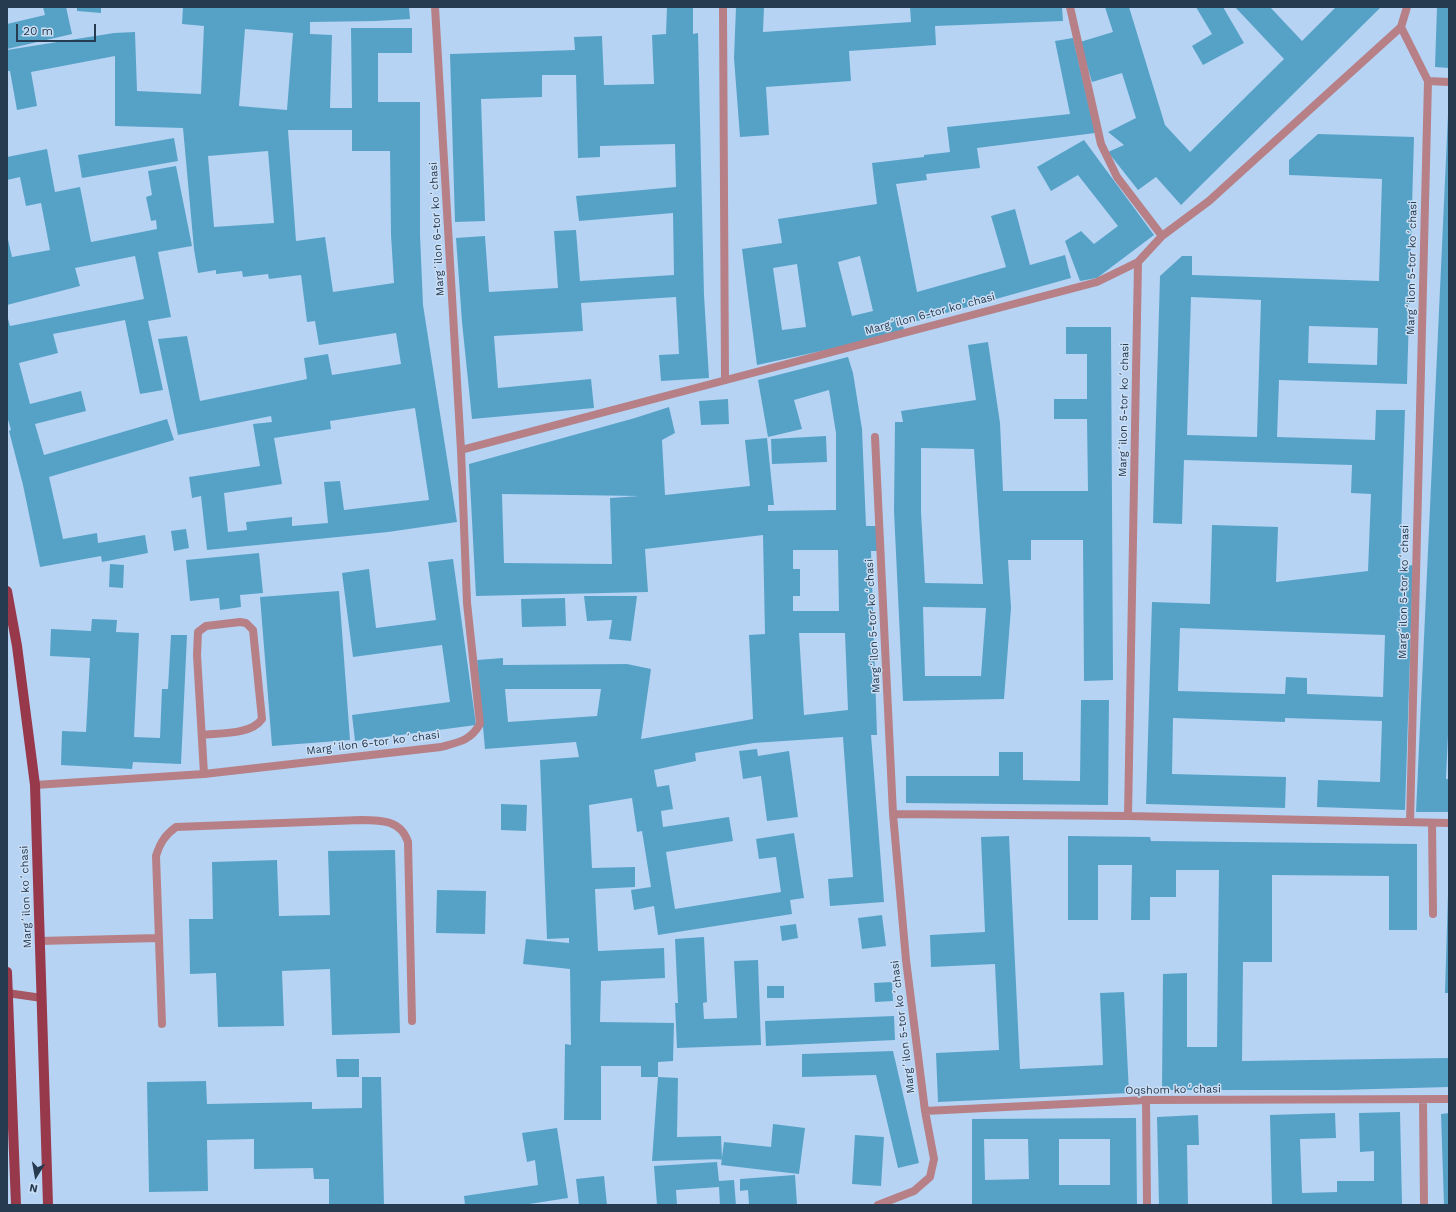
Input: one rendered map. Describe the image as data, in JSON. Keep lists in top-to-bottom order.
{
  "streets": {
    "main road": ["Margʻilon koʻchasi"],
    "street": ["Margʻilon 6-tor koʻchasi", "Margʻilon 5-tor koʻchasi", "Oqshom koʻchasi"]
  },
  "crossings": [
    ["Margʻilon 6-tor koʻchasi", "Margʻilon 5-tor koʻchasi"],
    ["Margʻilon 6-tor koʻchasi", "Margʻilon koʻchasi"],
    ["Margʻilon 5-tor koʻchasi", "Oqshom koʻchasi"]
  ],
  "scale_bar": "20 m",
  "north": "bottom"
}
